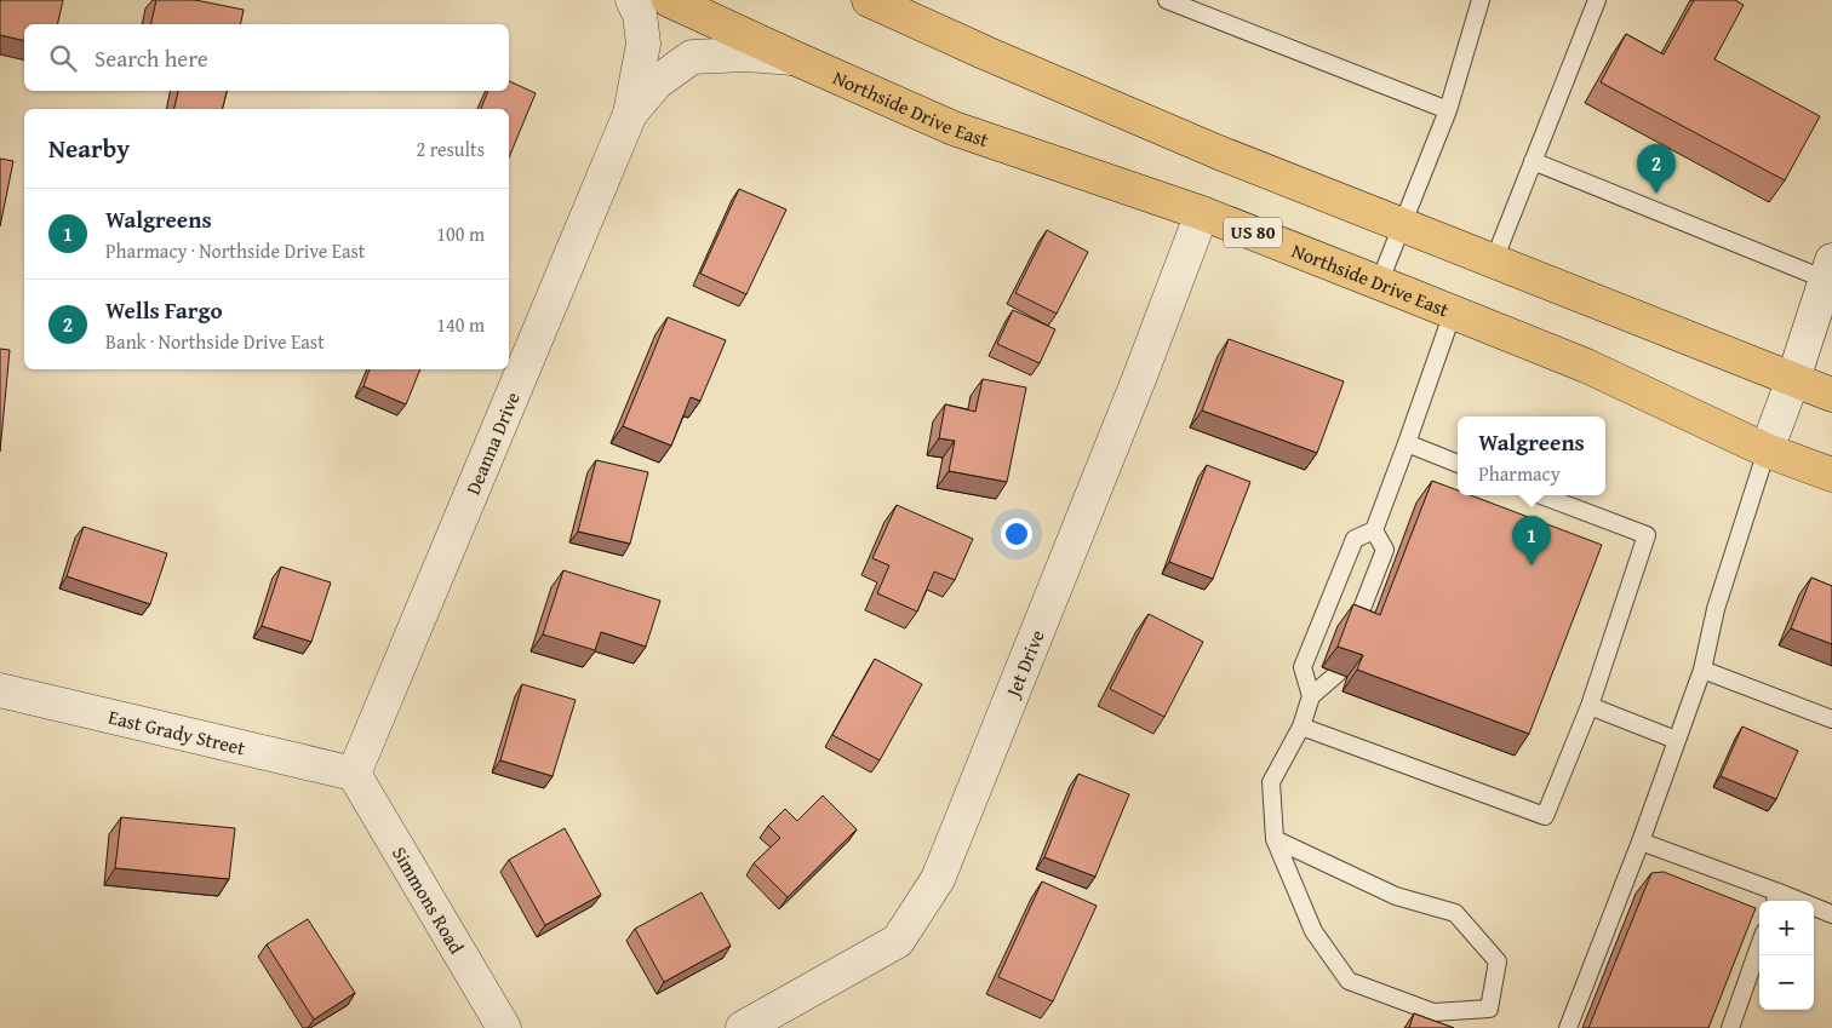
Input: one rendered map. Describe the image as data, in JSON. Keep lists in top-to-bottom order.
{
  "streets": {
    "main road": ["Northside Drive East", "US 80"],
    "street": [
      "Deanna Drive",
      "Jet Drive",
      "East Grady Street",
      "Simmons Road"
    ]
  },
  "crossings": [
    ["Northside Drive East", "Deanna Drive"],
    ["Northside Drive East", "Jet Drive"],
    ["Deanna Drive", "East Grady Street"],
    ["Deanna Drive", "Simmons Road"],
    ["East Grady Street", "Simmons Road"]
  ],
  "page": {
    "search": "Search here",
    "heading": ["Nearby", "2 results"],
    "pins": ["2", "1"],
    "list": [
      {
        "mark": "1",
        "name": "Walgreens",
        "note": "Pharmacy · Northside Drive East",
        "value": "100 m"
      },
      {
        "mark": "2",
        "name": "Wells Fargo",
        "note": "Bank · Northside Drive East",
        "value": "140 m"
      }
    ],
    "popup": ["Walgreens", "Pharmacy"],
    "map_buttons": ["+", "−"]
  }
}
